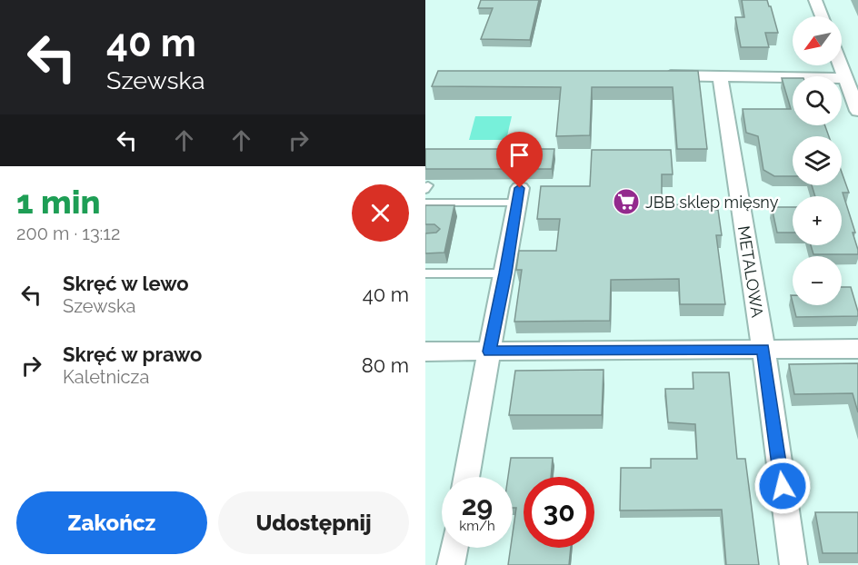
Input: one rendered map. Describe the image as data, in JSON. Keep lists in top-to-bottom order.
{
  "streets": {
    "street": ["METALOWA"]
  },
  "places": {
    "supermarket": ["JBB sklep mięsny"]
  },
  "north": "bottom left",
  "page": {
    "turn": ["40 m", "Szewska"],
    "map_buttons": ["+", "−"],
    "heading": ["1 min", "200 m · 13:12"],
    "list": [
      {
        "name": "Skręć w lewo",
        "note": "Szewska",
        "value": "40 m"
      },
      {
        "name": "Skręć w prawo",
        "note": "Kaletnicza",
        "value": "80 m"
      }
    ],
    "speed": "29 km/h",
    "limit": "30",
    "buttons": ["Zakończ", "Udostępnij"]
  }
}
